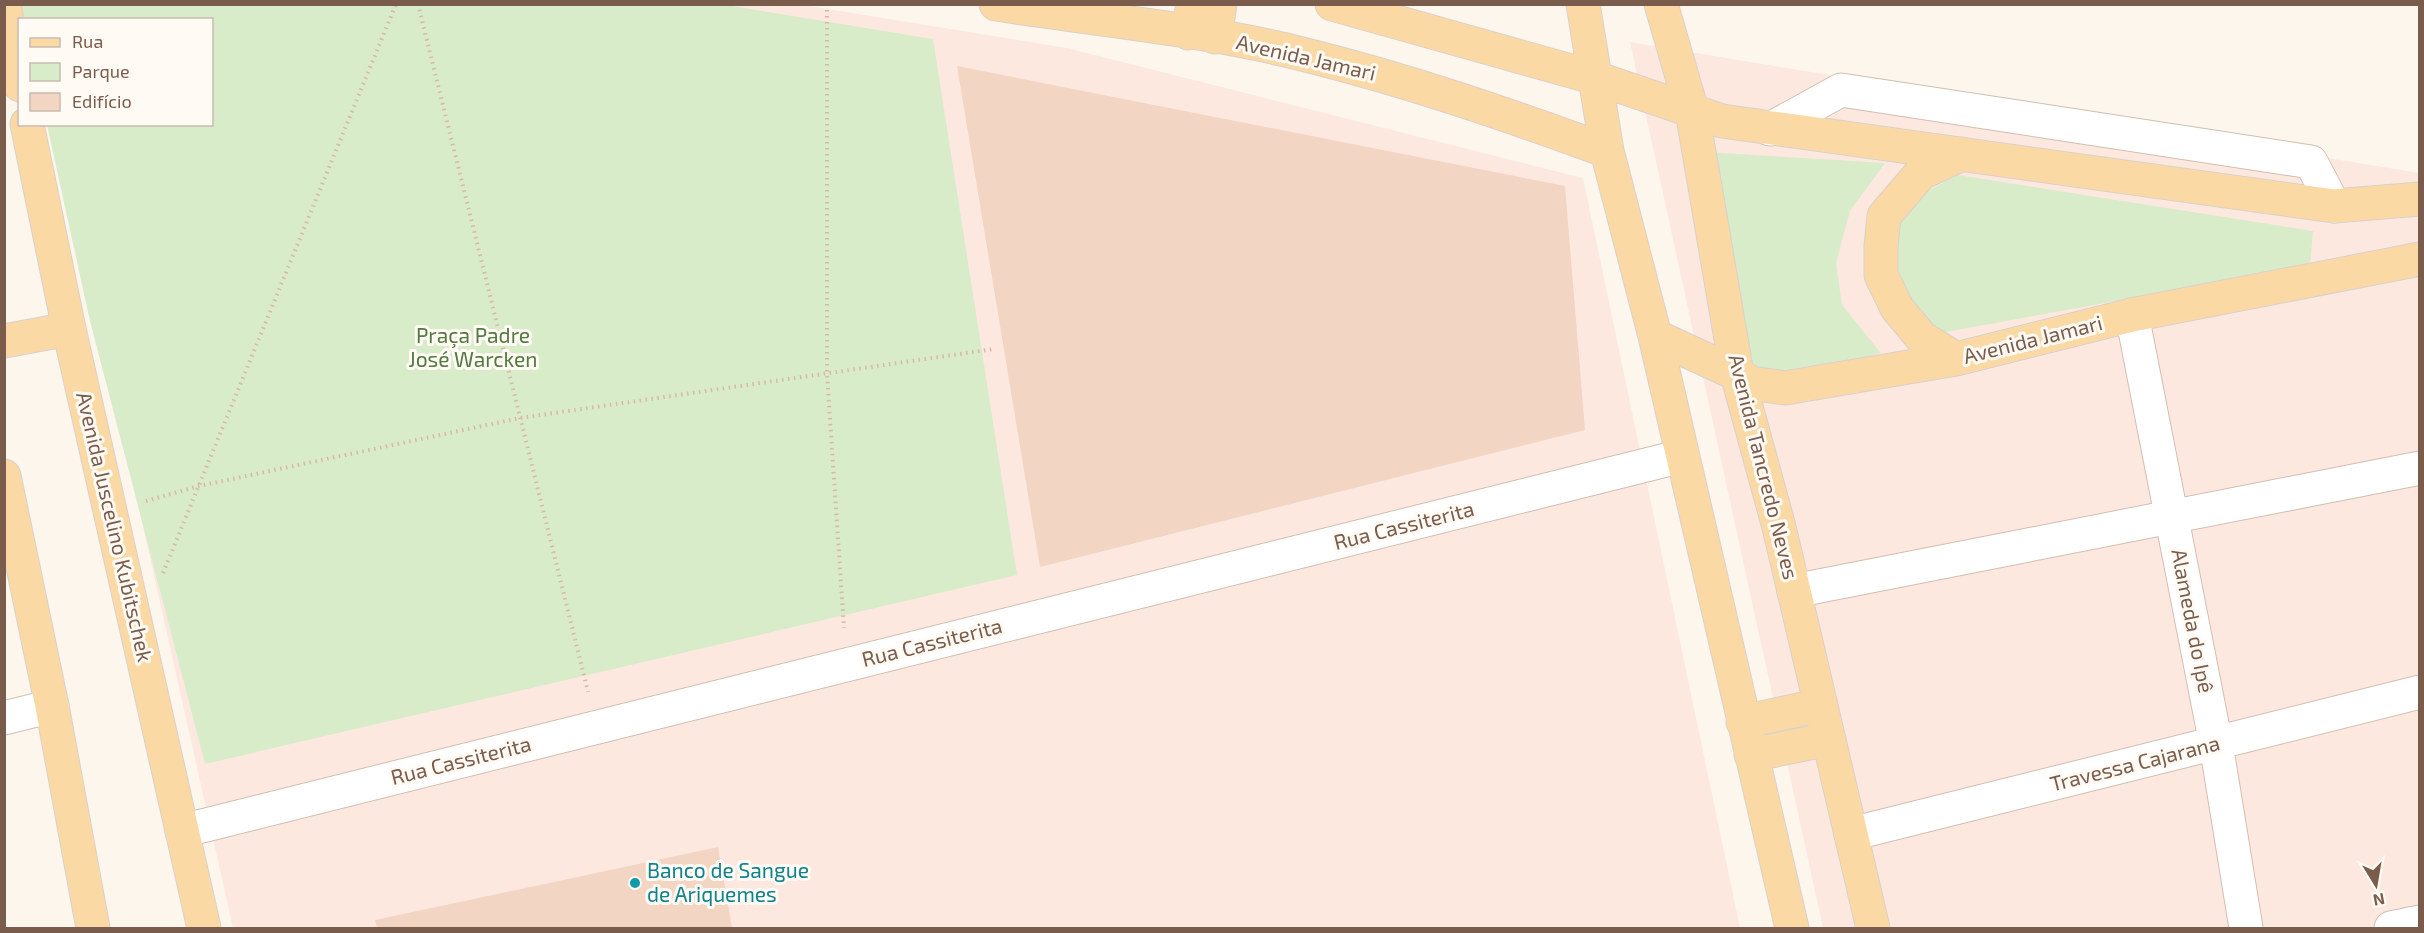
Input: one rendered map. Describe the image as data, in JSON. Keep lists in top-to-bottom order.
{
  "streets": {
    "main road": ["Avenida Jamari", "Avenida Tancredo Neves", "Avenida Juscelino Kubitschek"],
    "street": ["Rua Cassiterita", "Alameda do Ipê", "Travessa Cajarana"]
  },
  "crossings": [
    ["Avenida Jamari", "Avenida Tancredo Neves"],
    ["Avenida Jamari", "Alameda do Ipê"],
    ["Avenida Tancredo Neves", "Travessa Cajarana"],
    ["Rua Cassiterita", "Avenida Juscelino Kubitschek"],
    ["Alameda do Ipê", "Travessa Cajarana"]
  ],
  "parks": ["Praça Padre José Warcken"],
  "places": ["Banco de Sangue de Ariquemes"],
  "legend": ["Rua", "Parque", "Edifício"],
  "north": "bottom"
}
